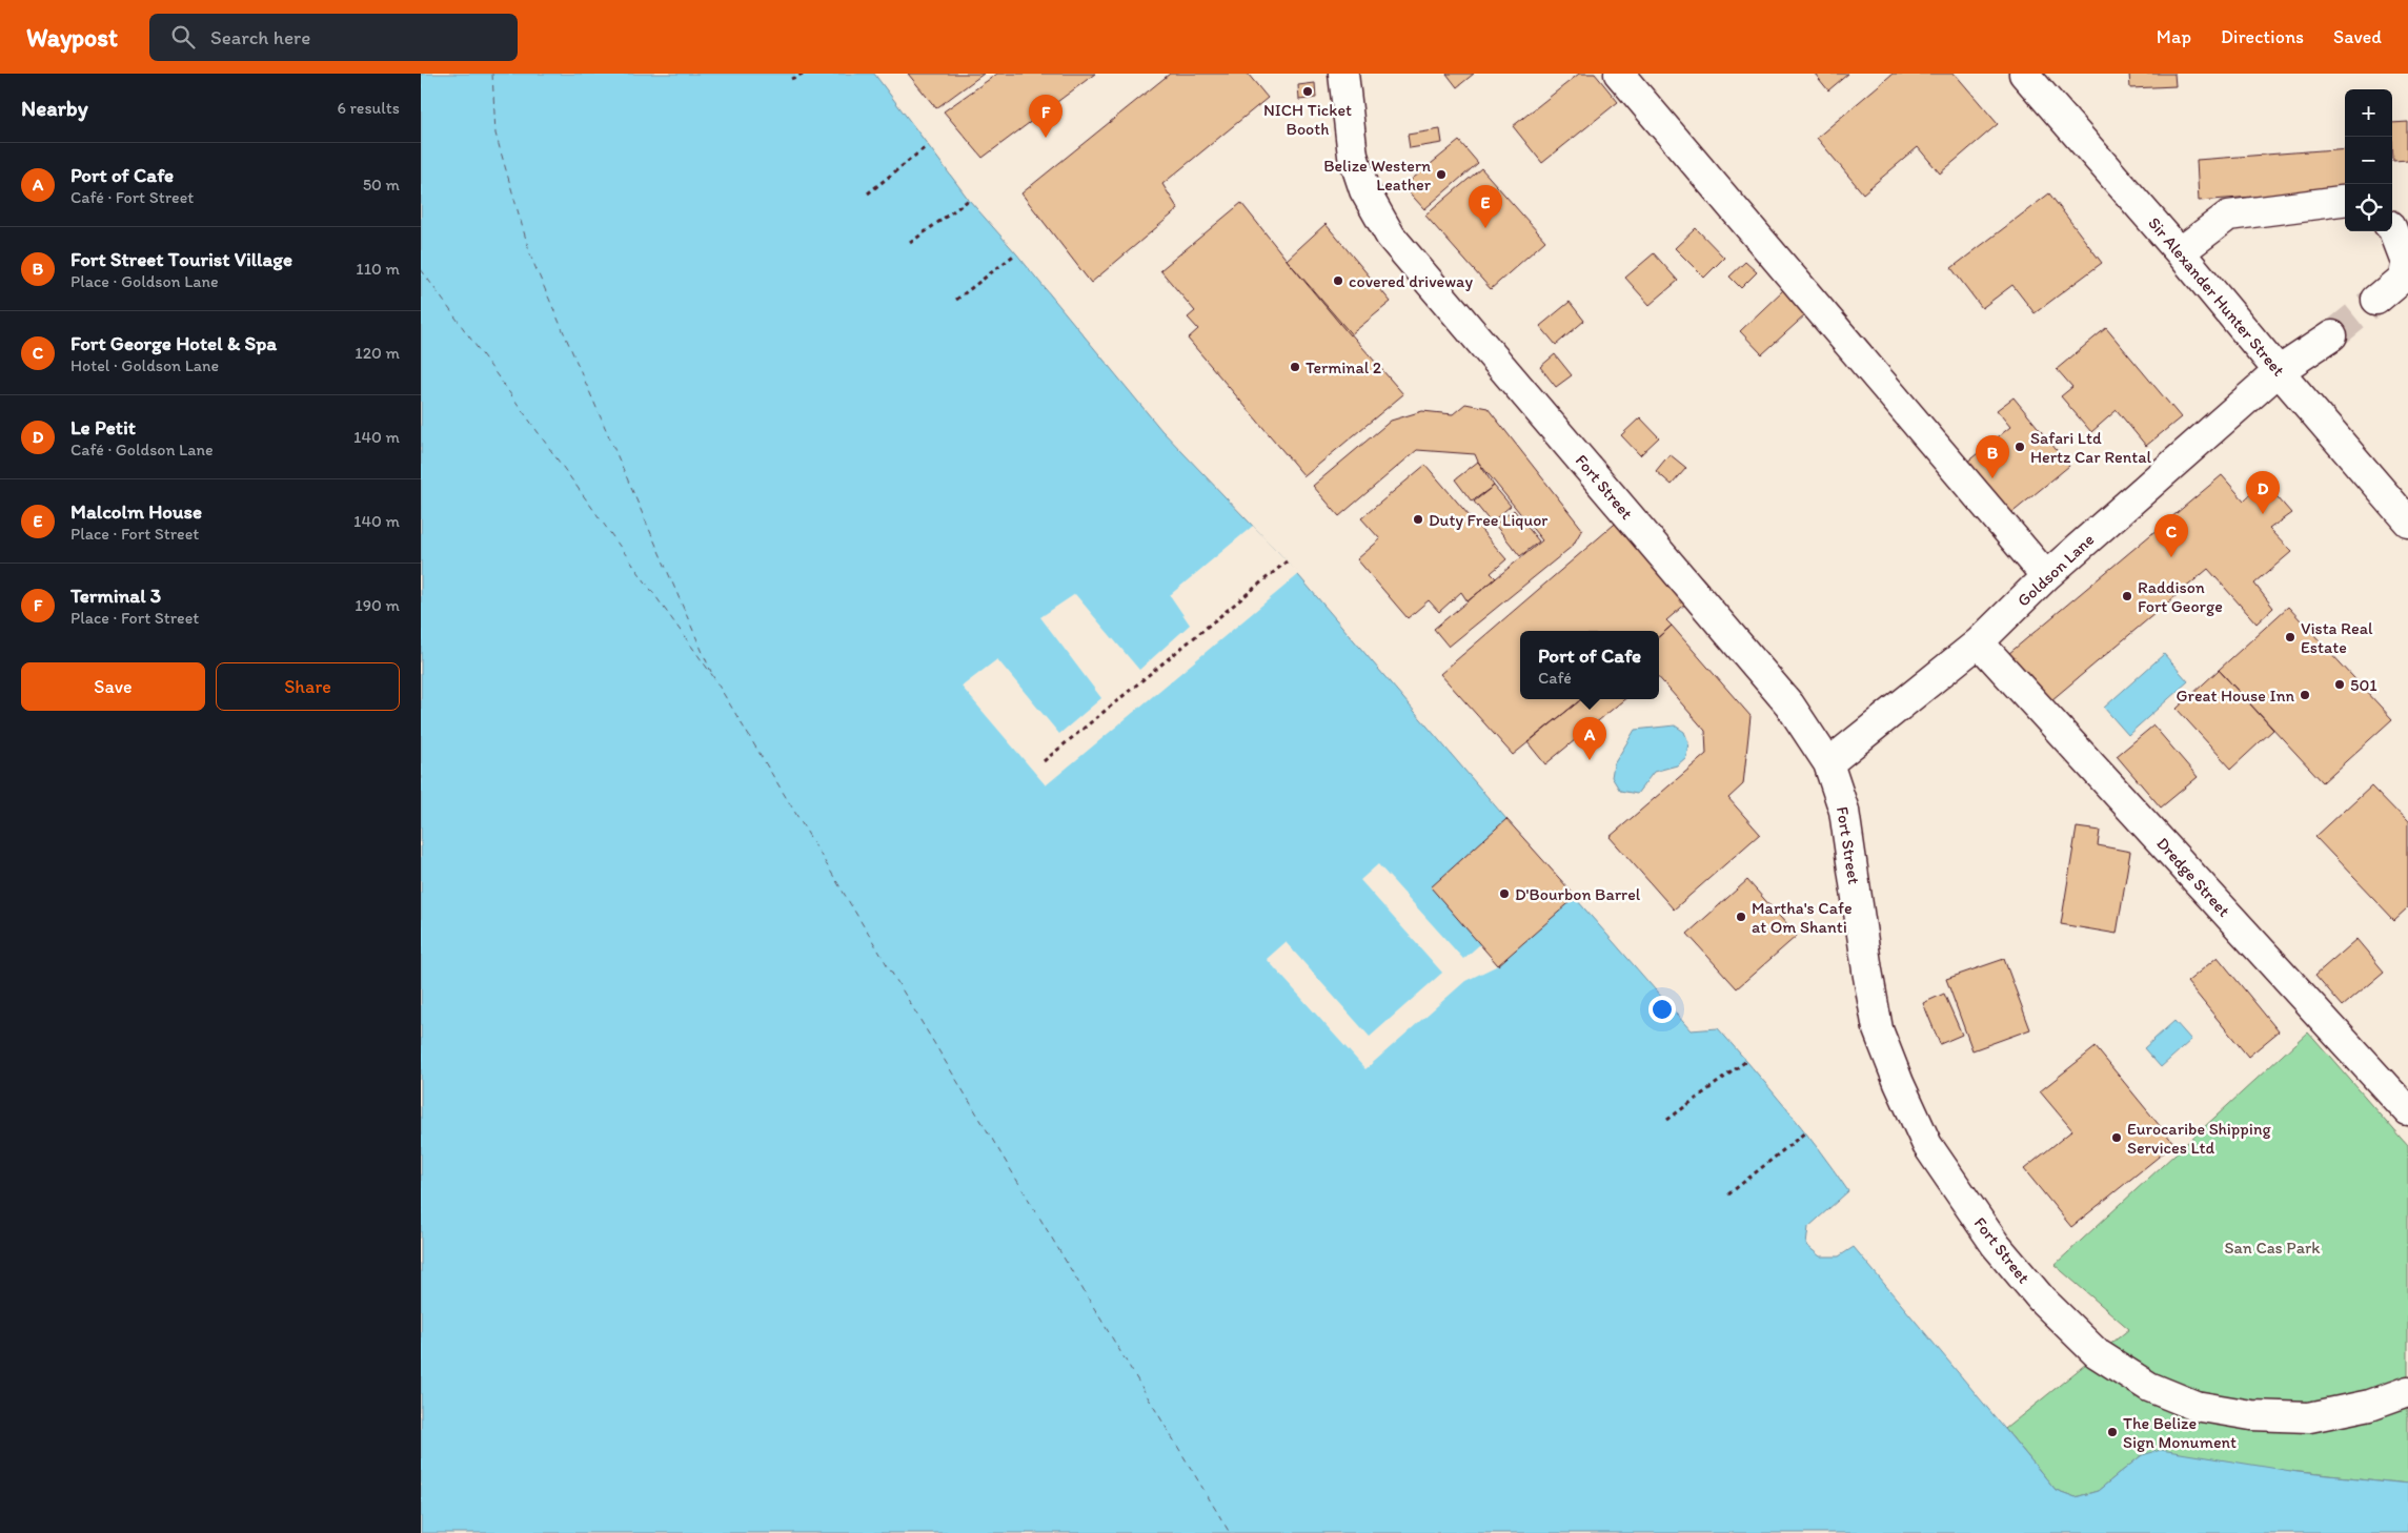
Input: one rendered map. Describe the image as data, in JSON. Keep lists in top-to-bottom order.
{
  "streets": {
    "street": [
      "Sir Alexander Hunter Street",
      "Fort Street",
      "Goldson Lane",
      "Dredge Street"
    ]
  },
  "crossings": [
    ["Sir Alexander Hunter Street", "Goldson Lane"],
    ["Fort Street", "Goldson Lane"],
    ["Goldson Lane", "Dredge Street"]
  ],
  "parks": ["San Cas Park"],
  "places": [
    "NICH Ticket Booth",
    "Belize Western Leather",
    "covered driveway",
    "Terminal 2",
    "Safari Ltd Hertz Car Rental",
    "Duty Free Liquor",
    "Raddison Fort George",
    "Vista Real Estate",
    "501",
    "Great House Inn",
    "D'Bourbon Barrel",
    "Martha's Cafe at Om Shanti",
    "Eurocaribe Shipping Services Ltd",
    "The Belize Sign Monument"
  ],
  "page": {
    "header": "Waypost",
    "search": "Search here",
    "nav": ["Map", "Directions", "Saved"],
    "heading": ["Nearby", "6 results"],
    "map_buttons": ["+", "−"],
    "pins": [
      "F",
      "E",
      "B",
      "D",
      "C",
      "A"
    ],
    "list": [
      {
        "mark": "A",
        "name": "Port of Cafe",
        "note": "Café · Fort Street",
        "value": "50 m"
      },
      {
        "mark": "B",
        "name": "Fort Street Tourist Village",
        "note": "Place · Goldson Lane",
        "value": "110 m"
      },
      {
        "mark": "C",
        "name": "Fort George Hotel & Spa",
        "note": "Hotel · Goldson Lane",
        "value": "120 m"
      },
      {
        "mark": "D",
        "name": "Le Petit",
        "note": "Café · Goldson Lane",
        "value": "140 m"
      },
      {
        "mark": "E",
        "name": "Malcolm House",
        "note": "Place · Fort Street",
        "value": "140 m"
      },
      {
        "mark": "F",
        "name": "Terminal 3",
        "note": "Place · Fort Street",
        "value": "190 m"
      }
    ],
    "popup": ["Port of Cafe", "Café"],
    "buttons": ["Save", "Share"]
  }
}
